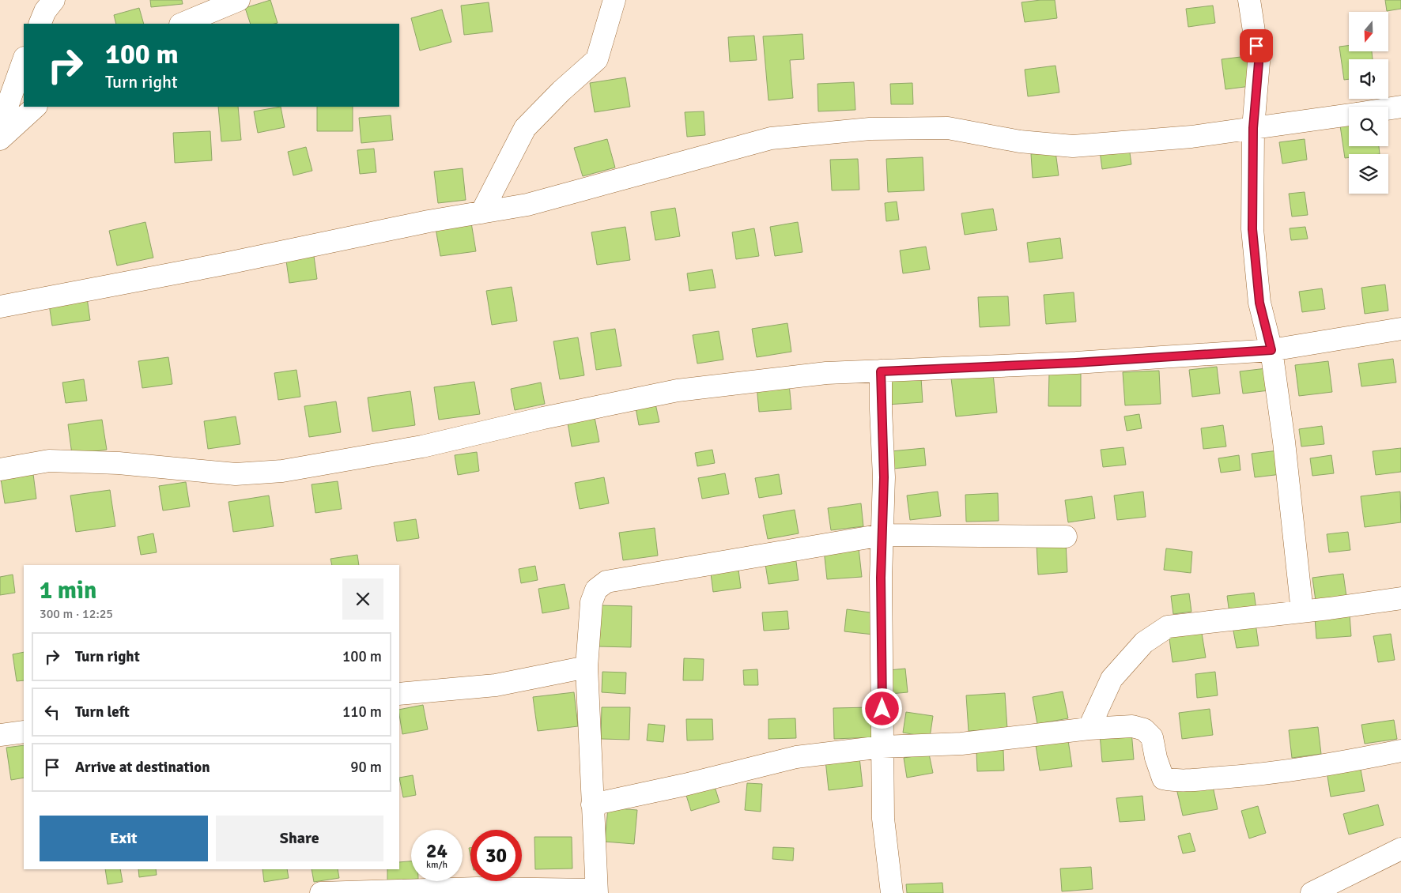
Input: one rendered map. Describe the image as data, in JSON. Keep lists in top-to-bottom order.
{
  "north": "bottom",
  "page": {
    "turn": ["100 m", "Turn right"],
    "heading": ["1 min", "300 m · 12:25"],
    "list": [
      {
        "name": "Turn right",
        "value": "100 m"
      },
      {
        "name": "Turn left",
        "value": "110 m"
      },
      {
        "name": "Arrive at destination",
        "value": "90 m"
      }
    ],
    "buttons": ["Exit", "Share"],
    "speed": "24 km/h",
    "limit": "30"
  }
}
